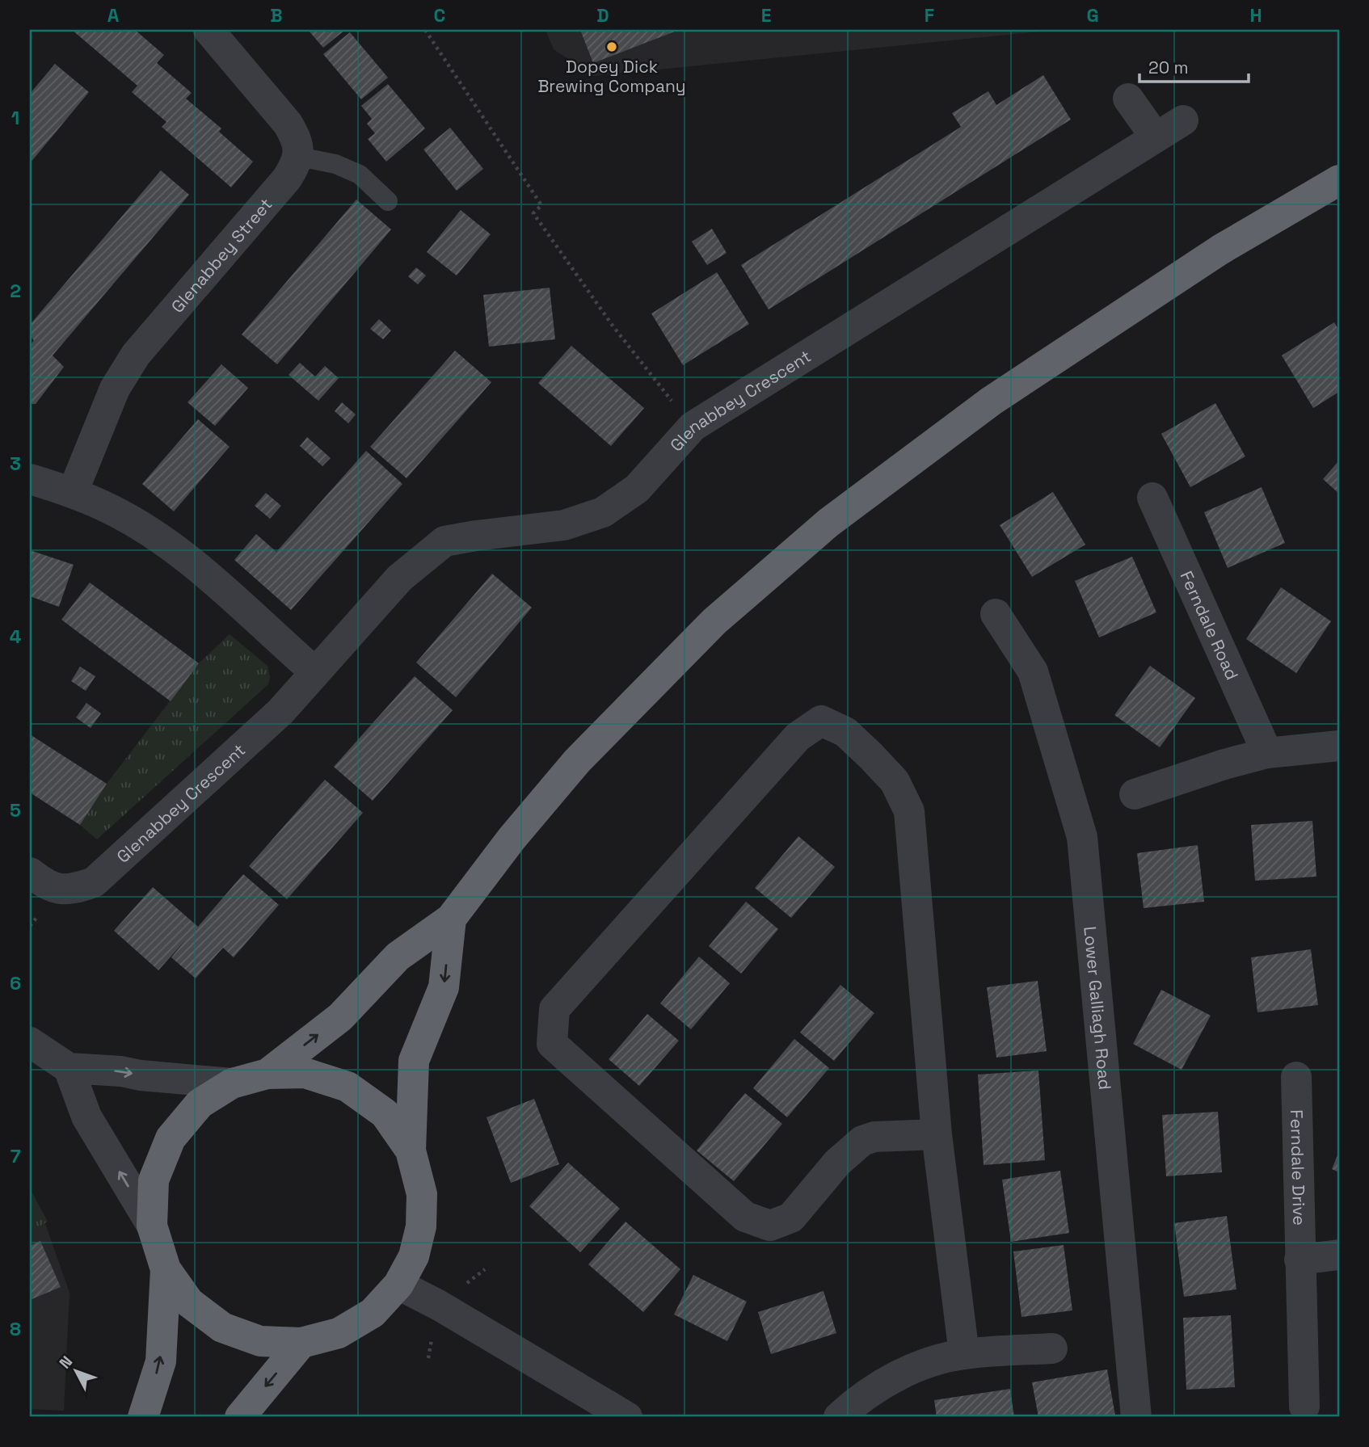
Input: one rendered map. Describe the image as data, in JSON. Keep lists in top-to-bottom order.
{
  "streets": {
    "street": [
      "Glenabbey Street",
      "Glenabbey Crescent",
      "Ferndale Road",
      "Lower Galliagh Road",
      "Ferndale Drive"
    ]
  },
  "places": ["Dopey Dick Brewing Company"],
  "scale_bar": "20 m",
  "north": "top left",
  "grid": {
    "columns": [
      "A",
      "B",
      "C",
      "D",
      "E",
      "F",
      "G",
      "H"
    ],
    "rows": [
      "1",
      "2",
      "3",
      "4",
      "5",
      "6",
      "7",
      "8"
    ]
  }
}
